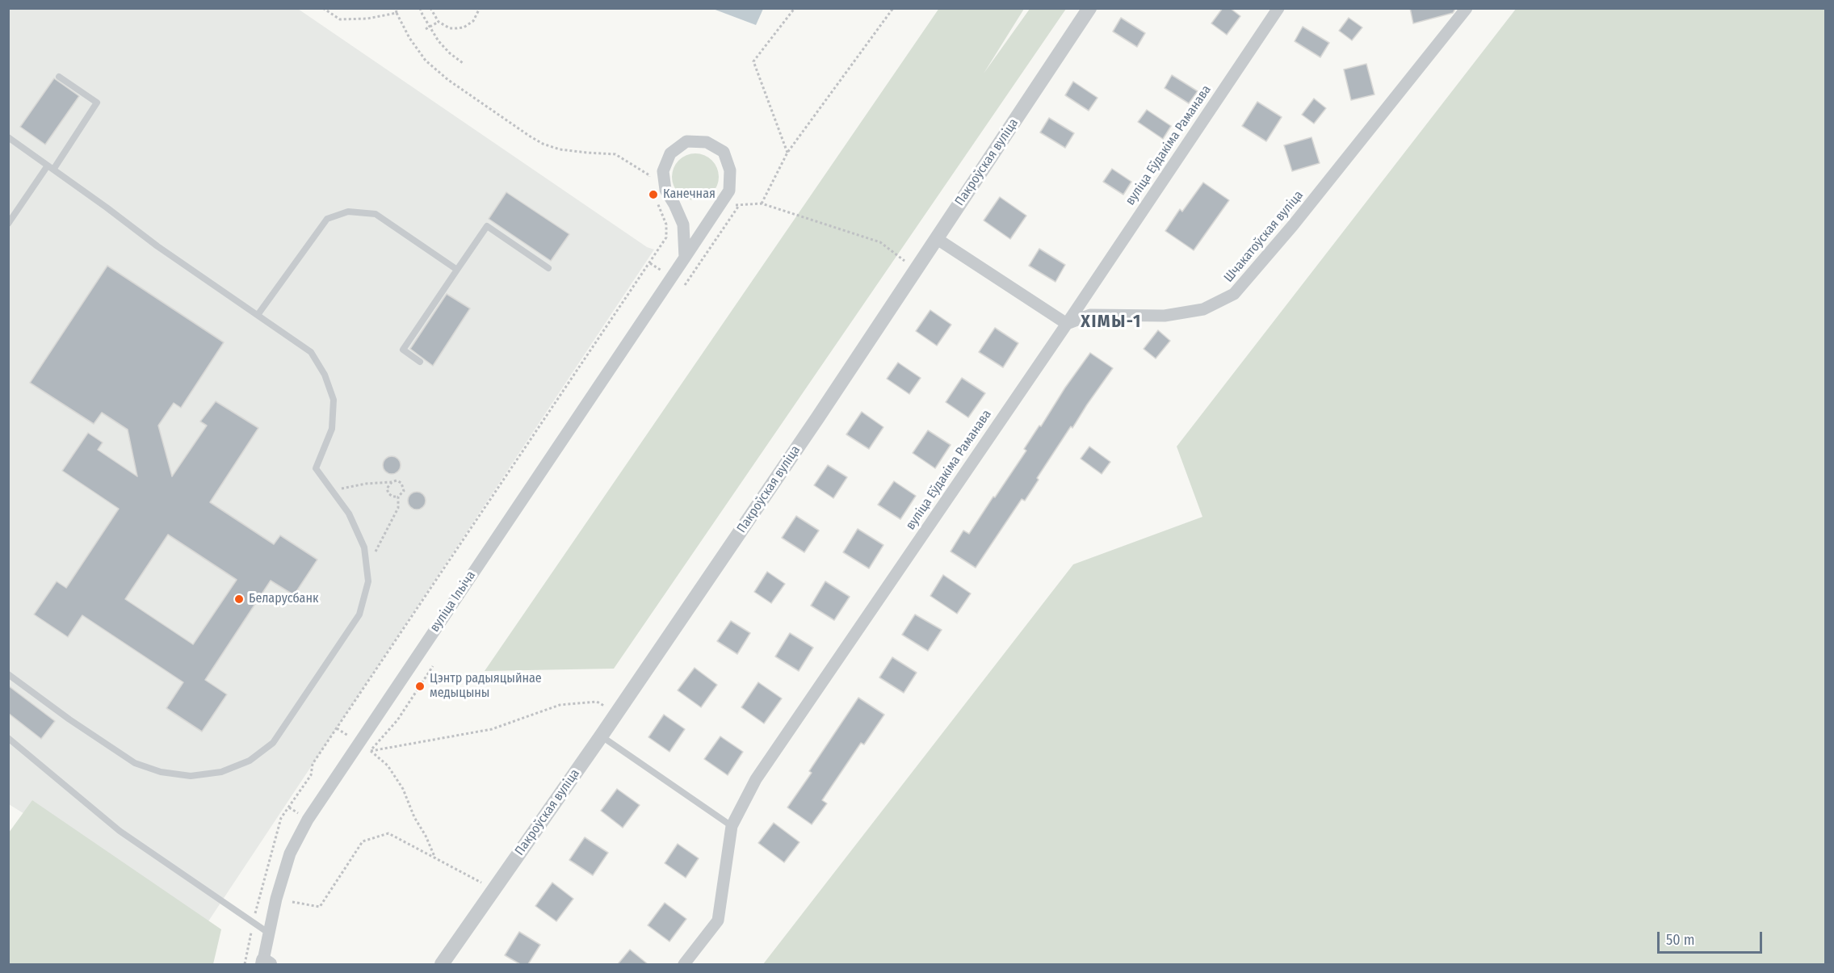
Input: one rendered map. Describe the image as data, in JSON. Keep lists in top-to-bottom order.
{
  "streets": {
    "street": [
      "вуліца Еўдакіма Раманава",
      "Пакроўская вуліца",
      "Шчакатоўская вуліца",
      "вуліца Ільіча"
    ]
  },
  "crossings": [
    ["вуліца Еўдакіма Раманава", "Шчакатоўская вуліца"]
  ],
  "districts": ["ХІМЫ-1"],
  "places": ["Канечная", "Беларусбанк", "Цэнтр радыяцыйнае медыцыны"],
  "scale_bar": "50 m"
}
